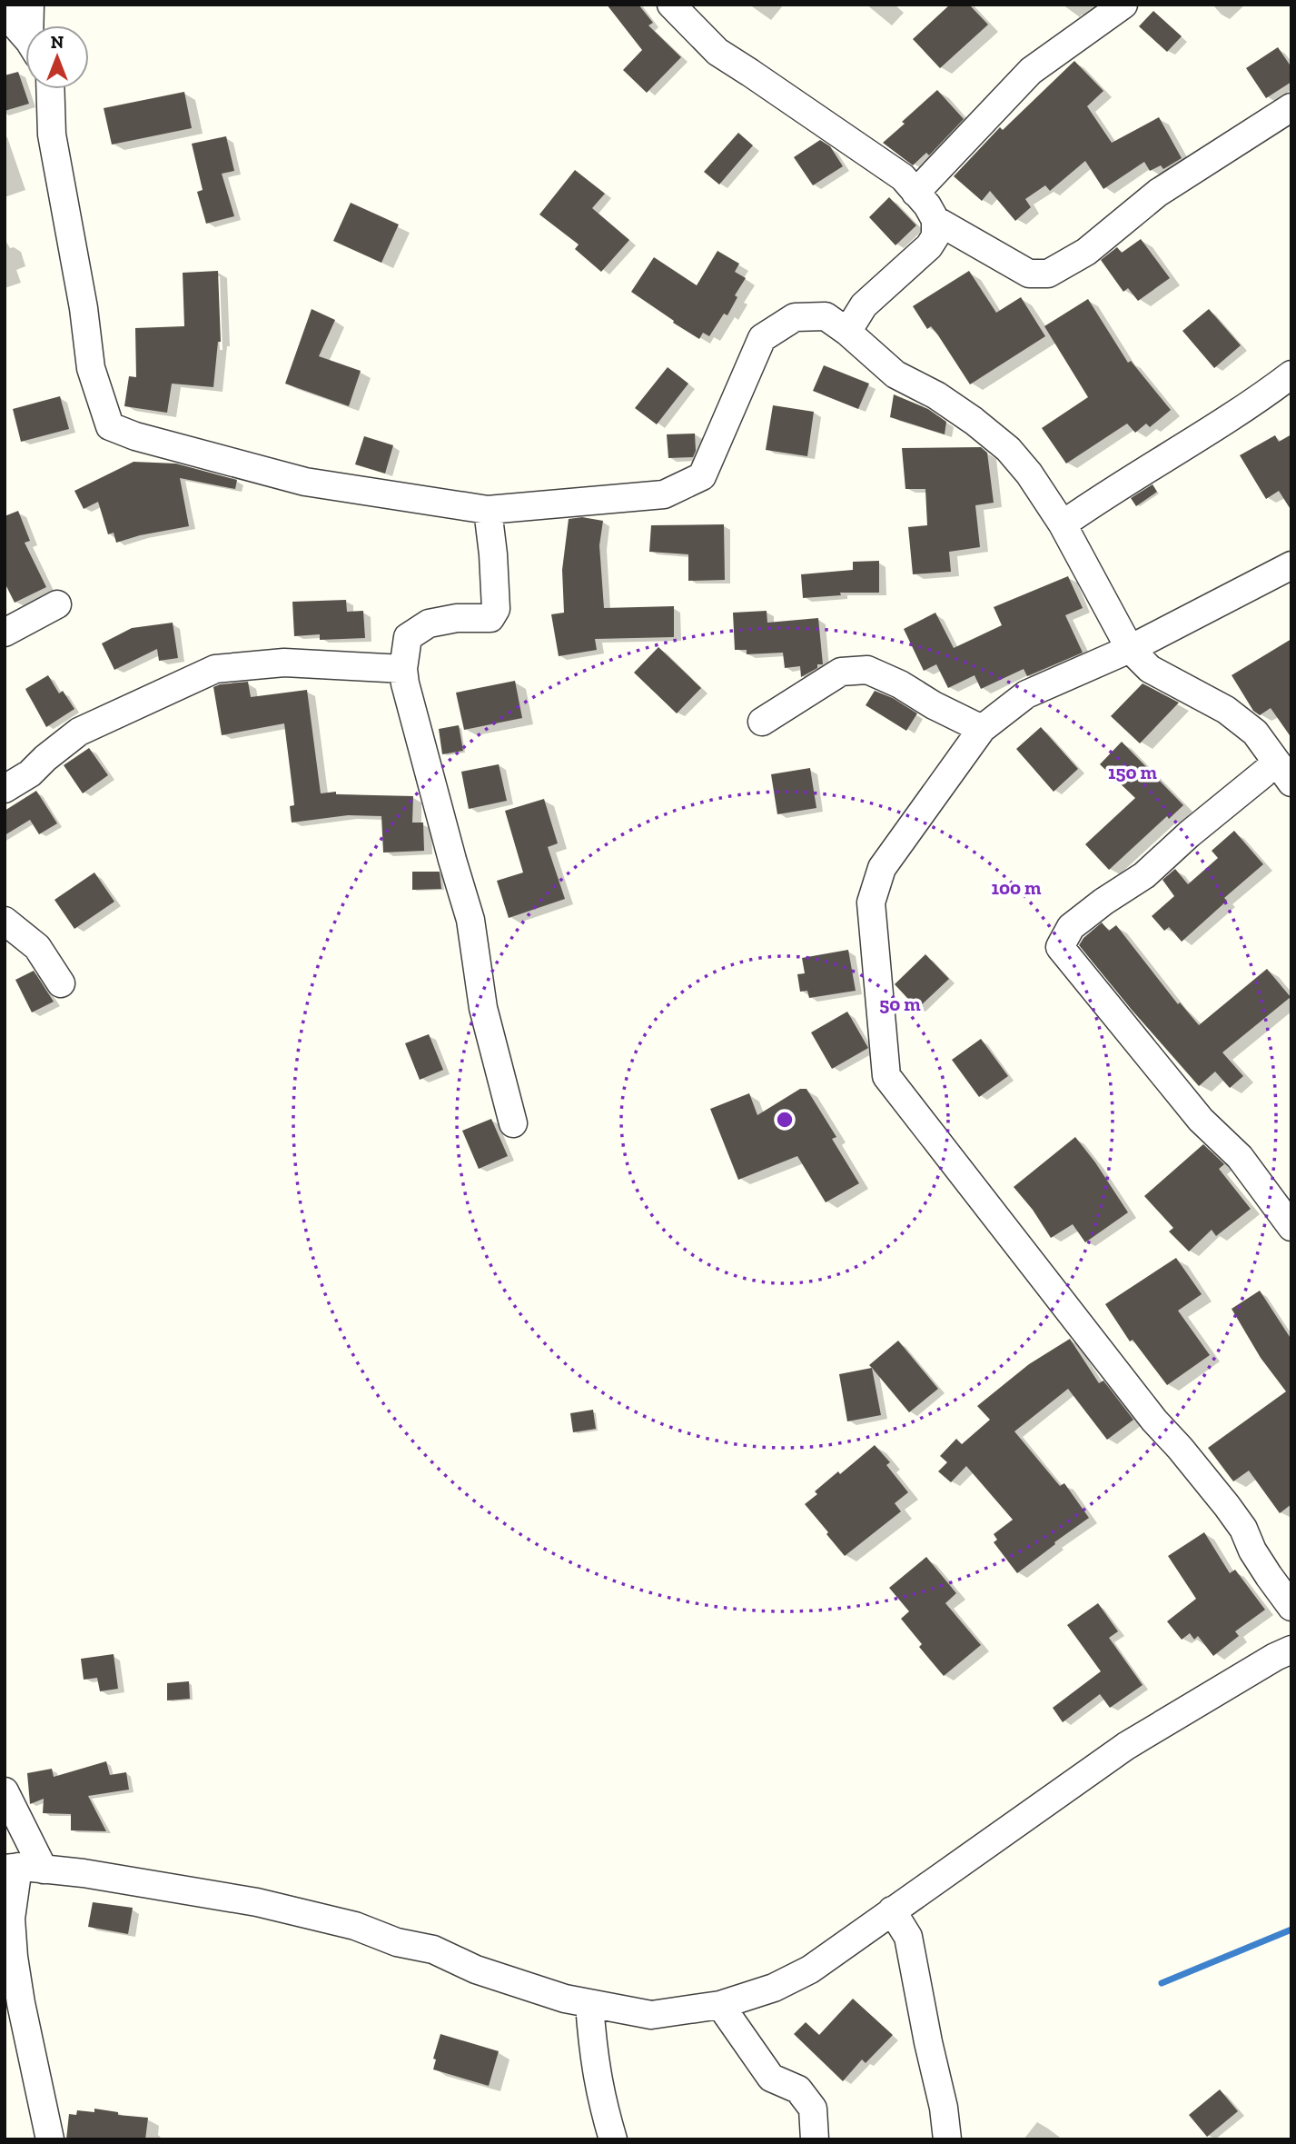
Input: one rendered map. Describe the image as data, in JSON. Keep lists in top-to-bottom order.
{
  "north": "top",
  "rings": ["150 m", "100 m", "50 m"]
}
